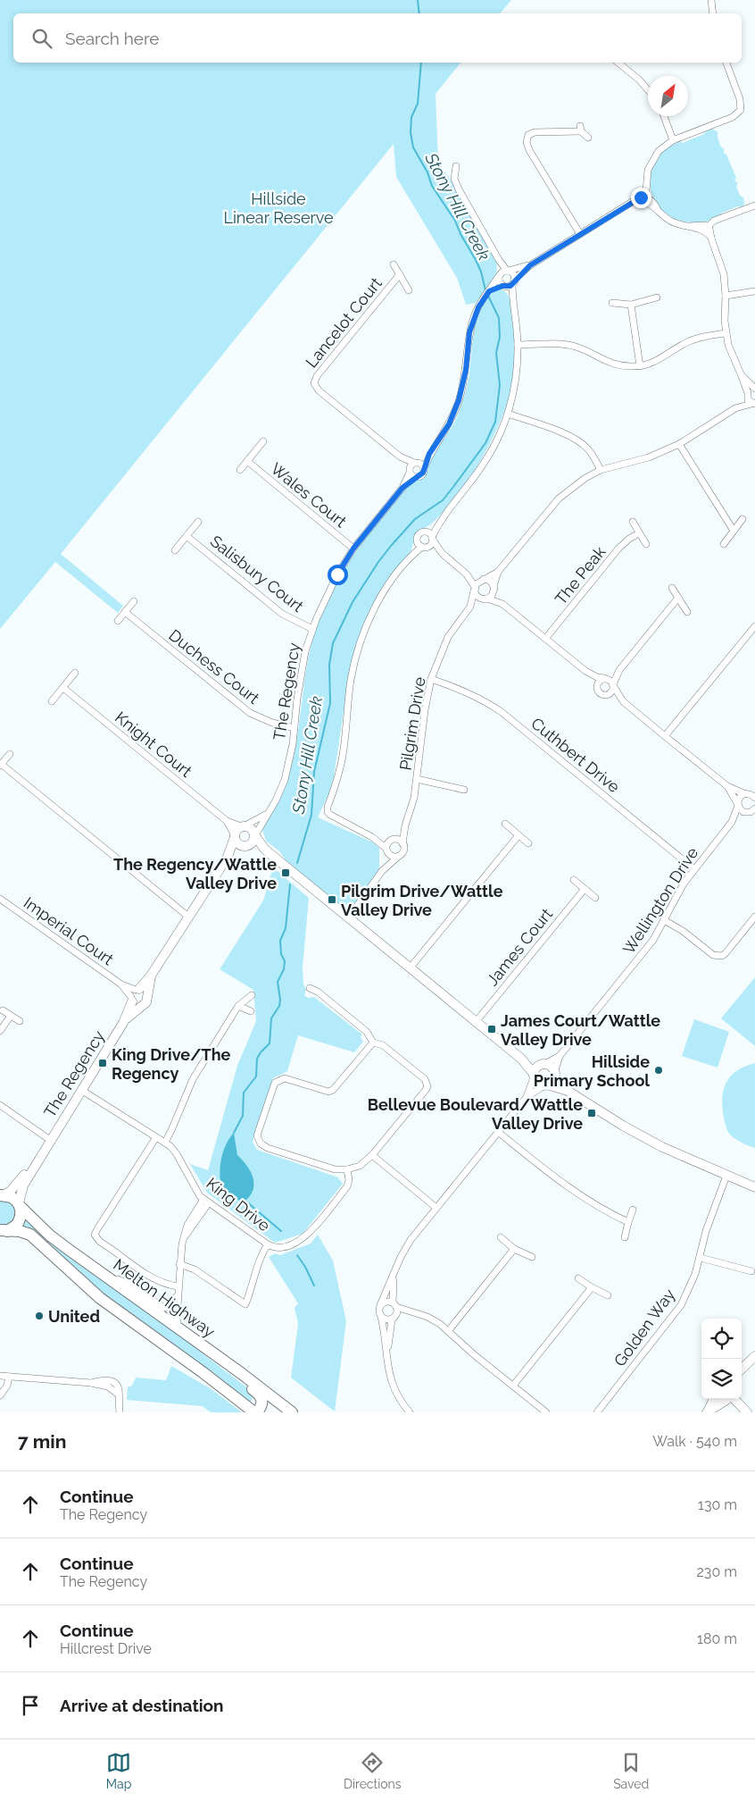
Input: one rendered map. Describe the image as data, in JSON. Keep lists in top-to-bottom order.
{
  "streets": {
    "highway": ["Melton Highway"],
    "street": [
      "Lancelot Court",
      "Wales Court",
      "Salisbury Court",
      "The Peak",
      "Duchess Court",
      "The Regency",
      "Pilgrim Drive",
      "Knight Court",
      "Cuthbert Drive",
      "Wellington Drive",
      "Imperial Court",
      "James Court",
      "King Drive",
      "Golden Way"
    ]
  },
  "crossings": [
    ["Lancelot Court", "The Regency"],
    ["Wales Court", "The Regency"],
    ["Salisbury Court", "The Regency"],
    ["Duchess Court", "The Regency"],
    ["The Regency", "Knight Court"],
    ["The Regency", "Imperial Court"],
    ["The Regency", "King Drive"],
    ["The Regency", "Melton Highway"],
    ["Pilgrim Drive", "Cuthbert Drive"],
    ["Cuthbert Drive", "Wellington Drive"]
  ],
  "water": ["Stony Hill Creek"],
  "parks": ["Hillside Linear Reserve"],
  "places": {
    "transit": [
      "The Regency/Wattle Valley Drive",
      "Pilgrim Drive/Wattle Valley Drive",
      "James Court/Wattle Valley Drive",
      "King Drive/The Regency",
      "Bellevue Boulevard/Wattle Valley Drive"
    ],
    "other": ["Hillside Primary School", "United"]
  },
  "north": "top right",
  "page": {
    "search": "Search here",
    "heading": ["7 min", "Walk · 540 m"],
    "list": [
      ["Continue", "The Regency", "130 m"],
      ["Continue", "The Regency", "230 m"],
      ["Continue", "Hillcrest Drive", "180 m"],
      "Arrive at destination"
    ],
    "nav": ["Map", "Directions", "Saved"]
  }
}
